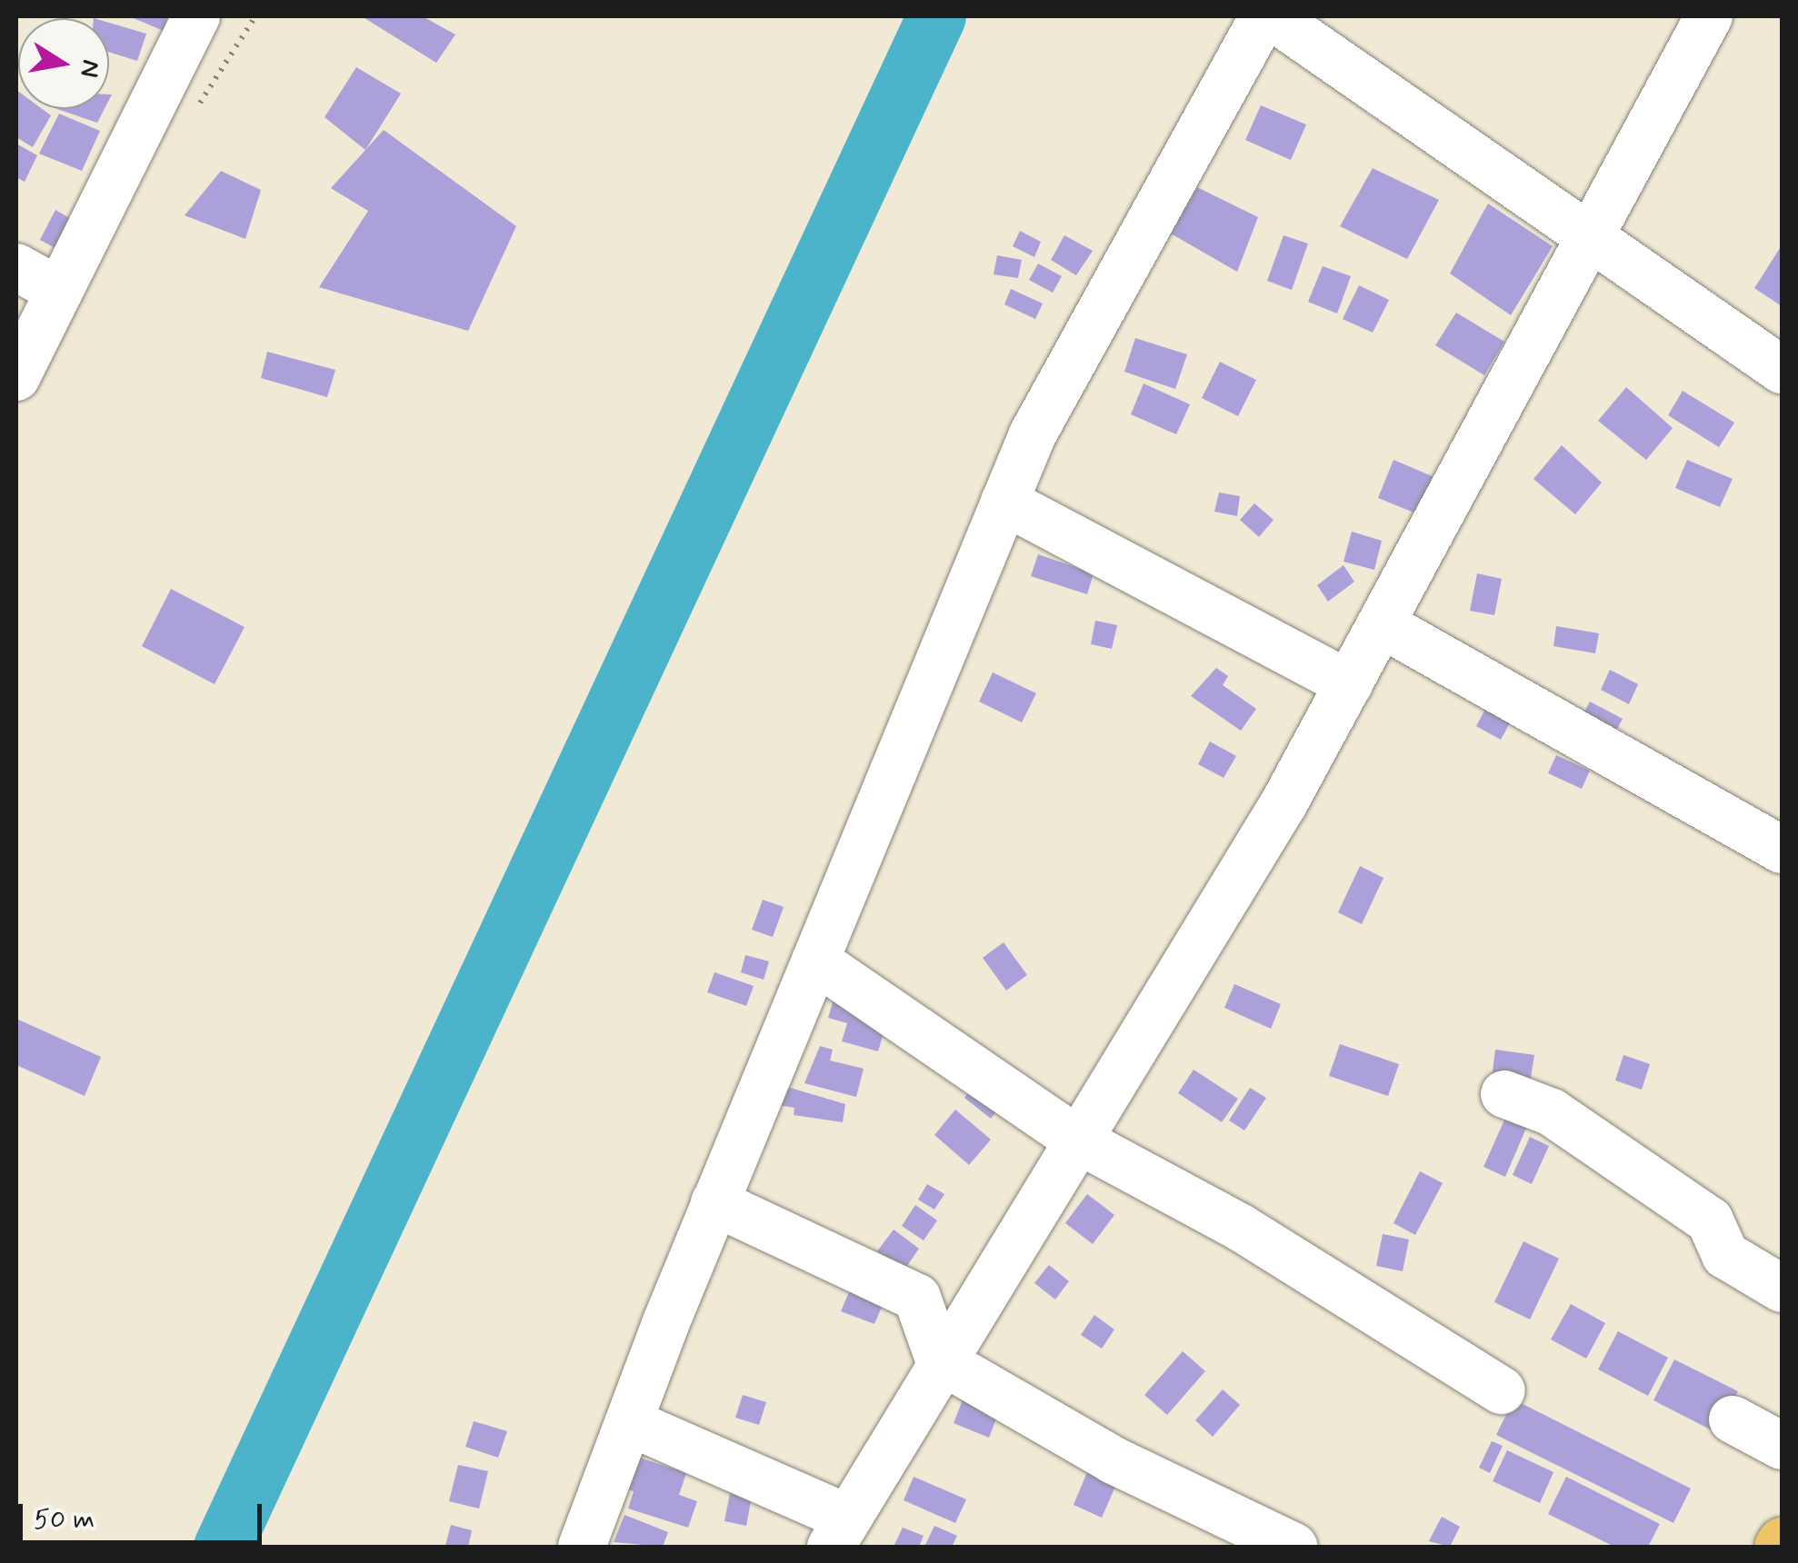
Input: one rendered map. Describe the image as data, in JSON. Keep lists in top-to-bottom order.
{
  "scale_bar": "50 m",
  "north": "right"
}
